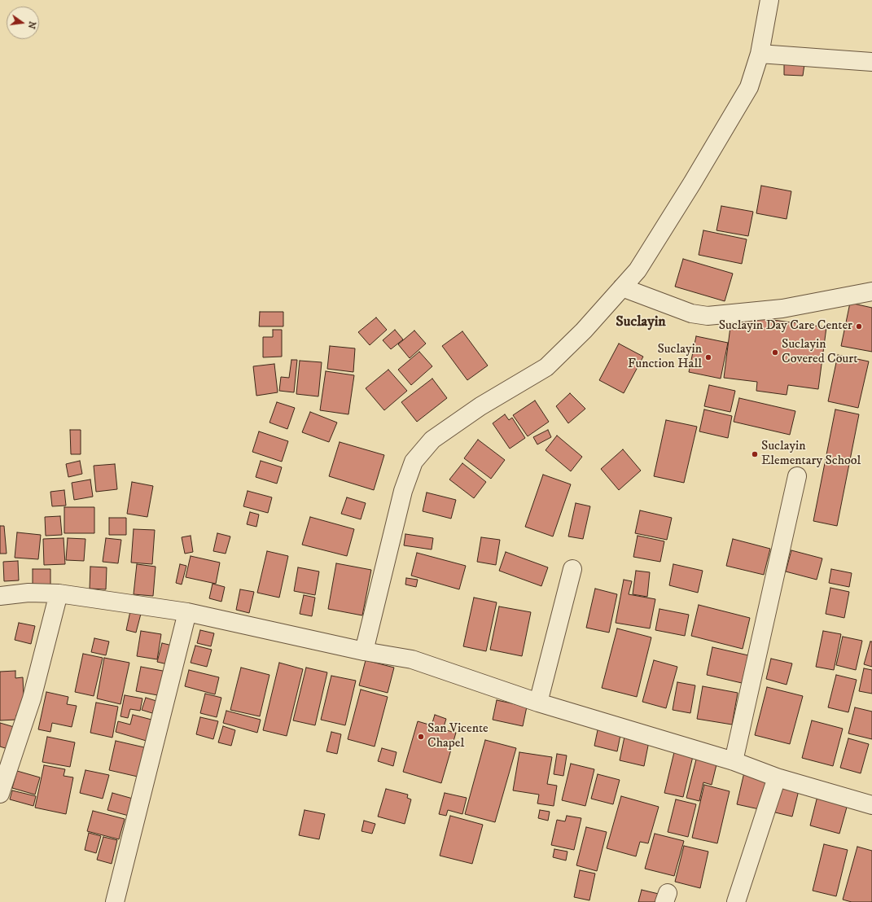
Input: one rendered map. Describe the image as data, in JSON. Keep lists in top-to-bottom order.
{
  "districts": ["Suclayin"],
  "places": [
    "Suclayin Day Care Center",
    "Suclayin Covered Court",
    "Suclayin Function Hall",
    "Suclayin Elementary School",
    "San Vicente Chapel"
  ],
  "north": "right"
}
